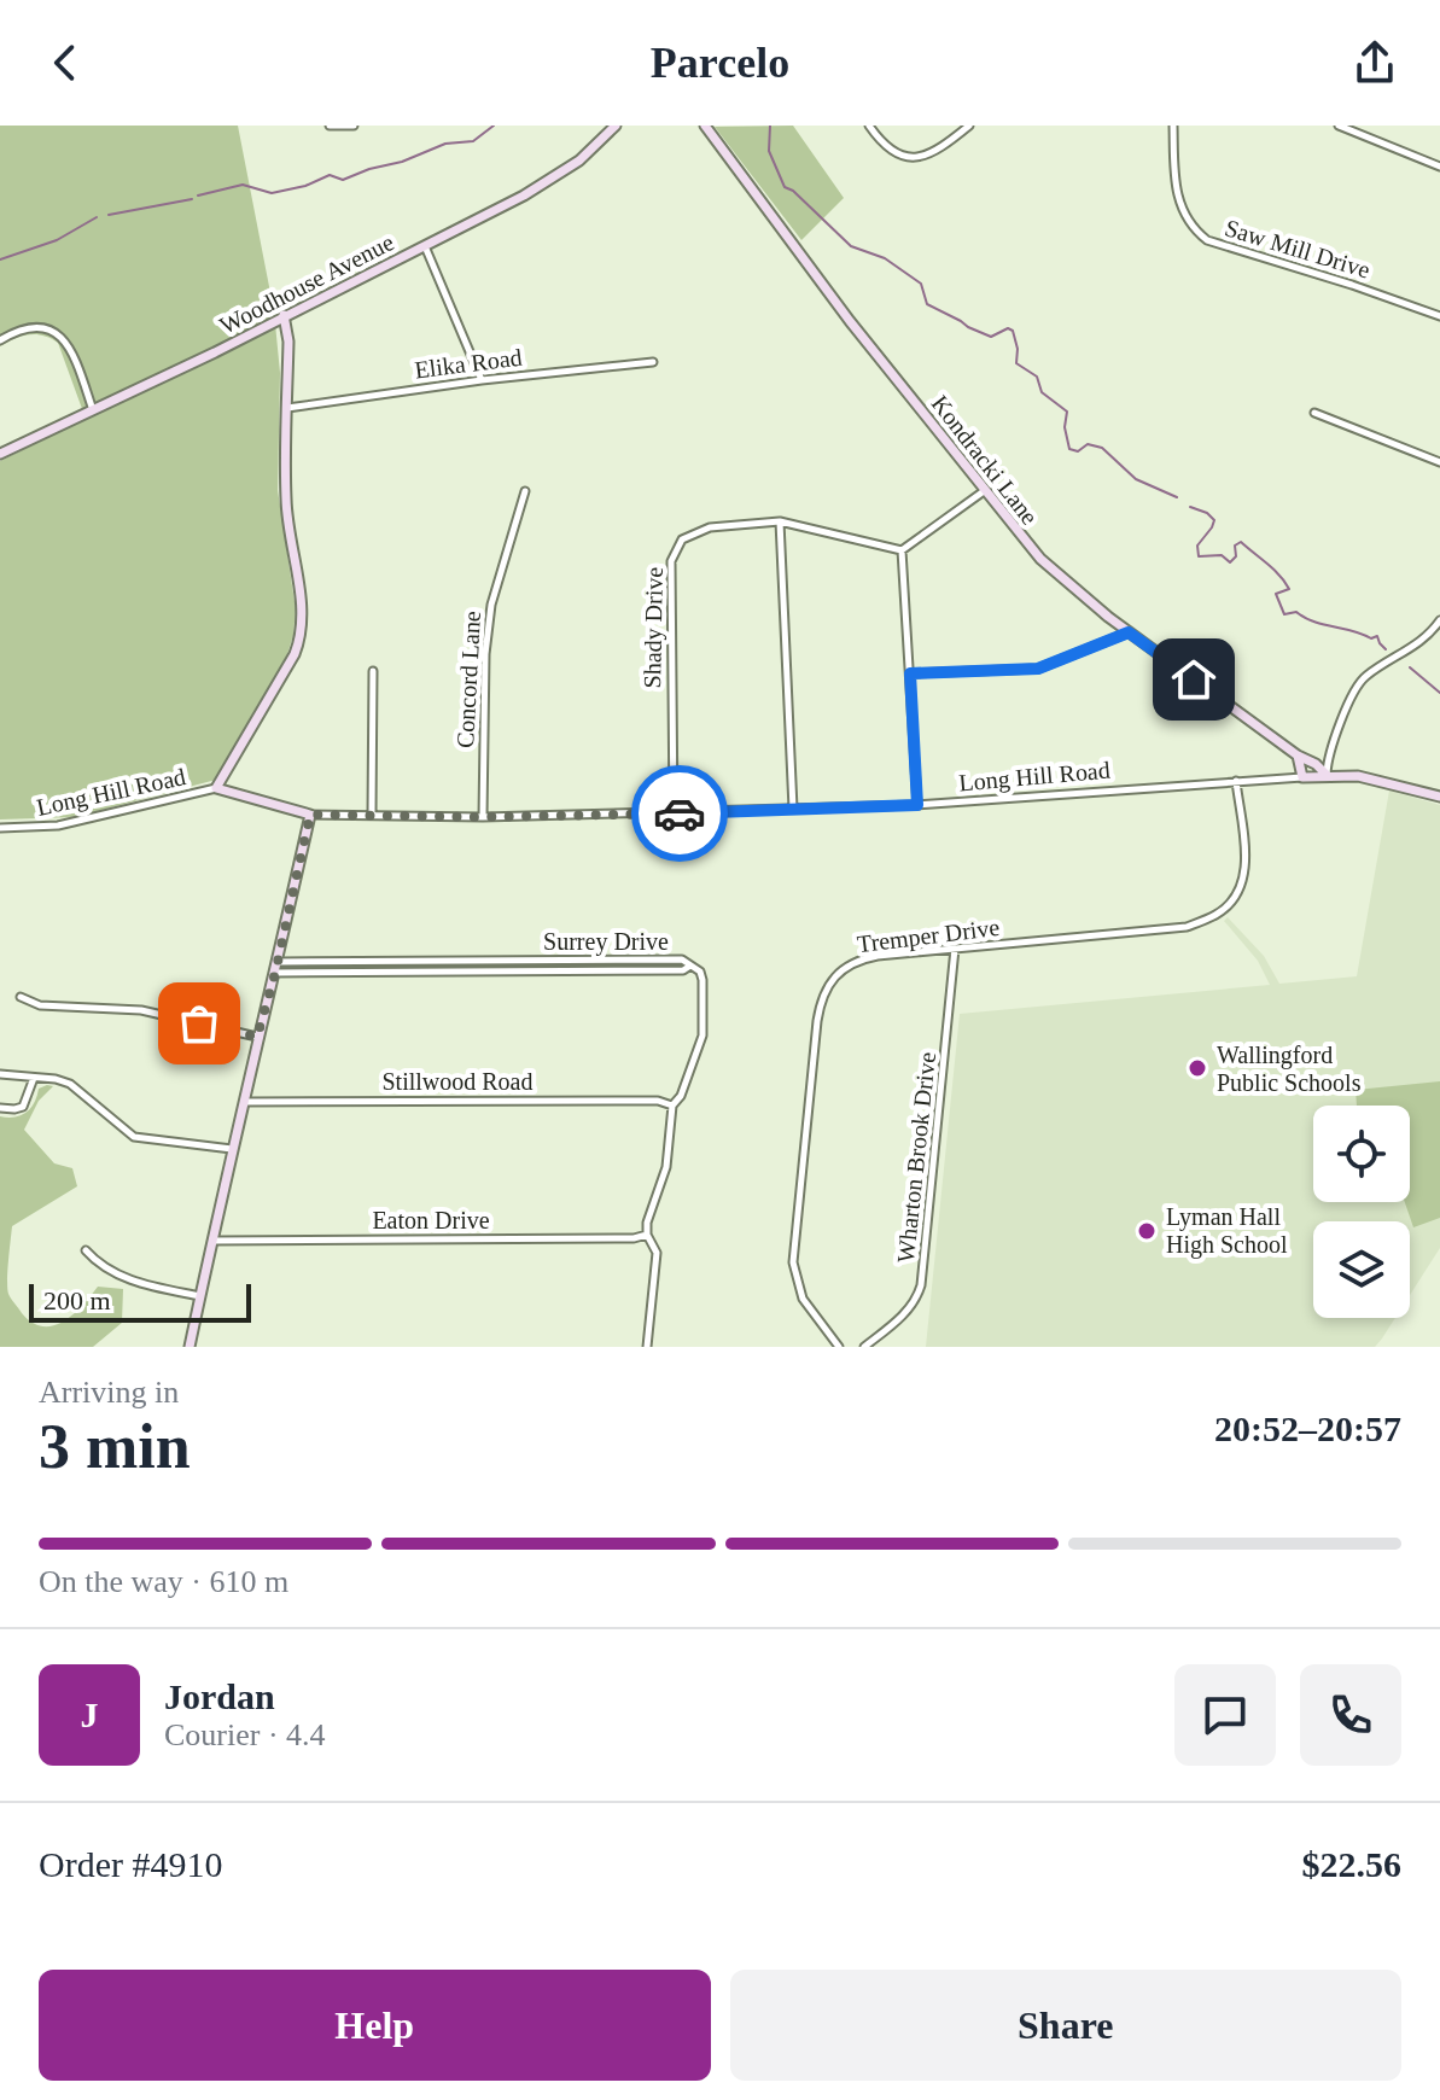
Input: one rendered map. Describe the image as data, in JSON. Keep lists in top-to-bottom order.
{
  "streets": {
    "main road": ["Woodhouse Avenue", "Kondracki Lane", "Long Hill Road"],
    "street": [
      "Saw Mill Drive",
      "Elika Road",
      "Shady Drive",
      "Concord Lane",
      "Tremper Drive",
      "Surrey Drive",
      "Stillwood Road",
      "Wharton Brook Drive",
      "Eaton Drive"
    ]
  },
  "crossings": [
    ["Kondracki Lane", "Long Hill Road"],
    ["Shady Drive", "Long Hill Road"],
    ["Concord Lane", "Long Hill Road"],
    ["Long Hill Road", "Tremper Drive"],
    ["Tremper Drive", "Wharton Brook Drive"],
    ["Surrey Drive", "Stillwood Road"]
  ],
  "places": ["Wallingford Public Schools", "Lyman Hall High School"],
  "scale_bar": "200 m",
  "page": {
    "header": "Parcelo",
    "scale": "200 m",
    "heading": ["3 min", "Arriving in", "20:52–20:57"],
    "panel": [
      "Jordan",
      "Courier · 4.4",
      "Order #4910",
      "$22.56"
    ],
    "bar": "On the way · 610 m",
    "round": "J",
    "buttons": ["Help", "Share"]
  }
}
